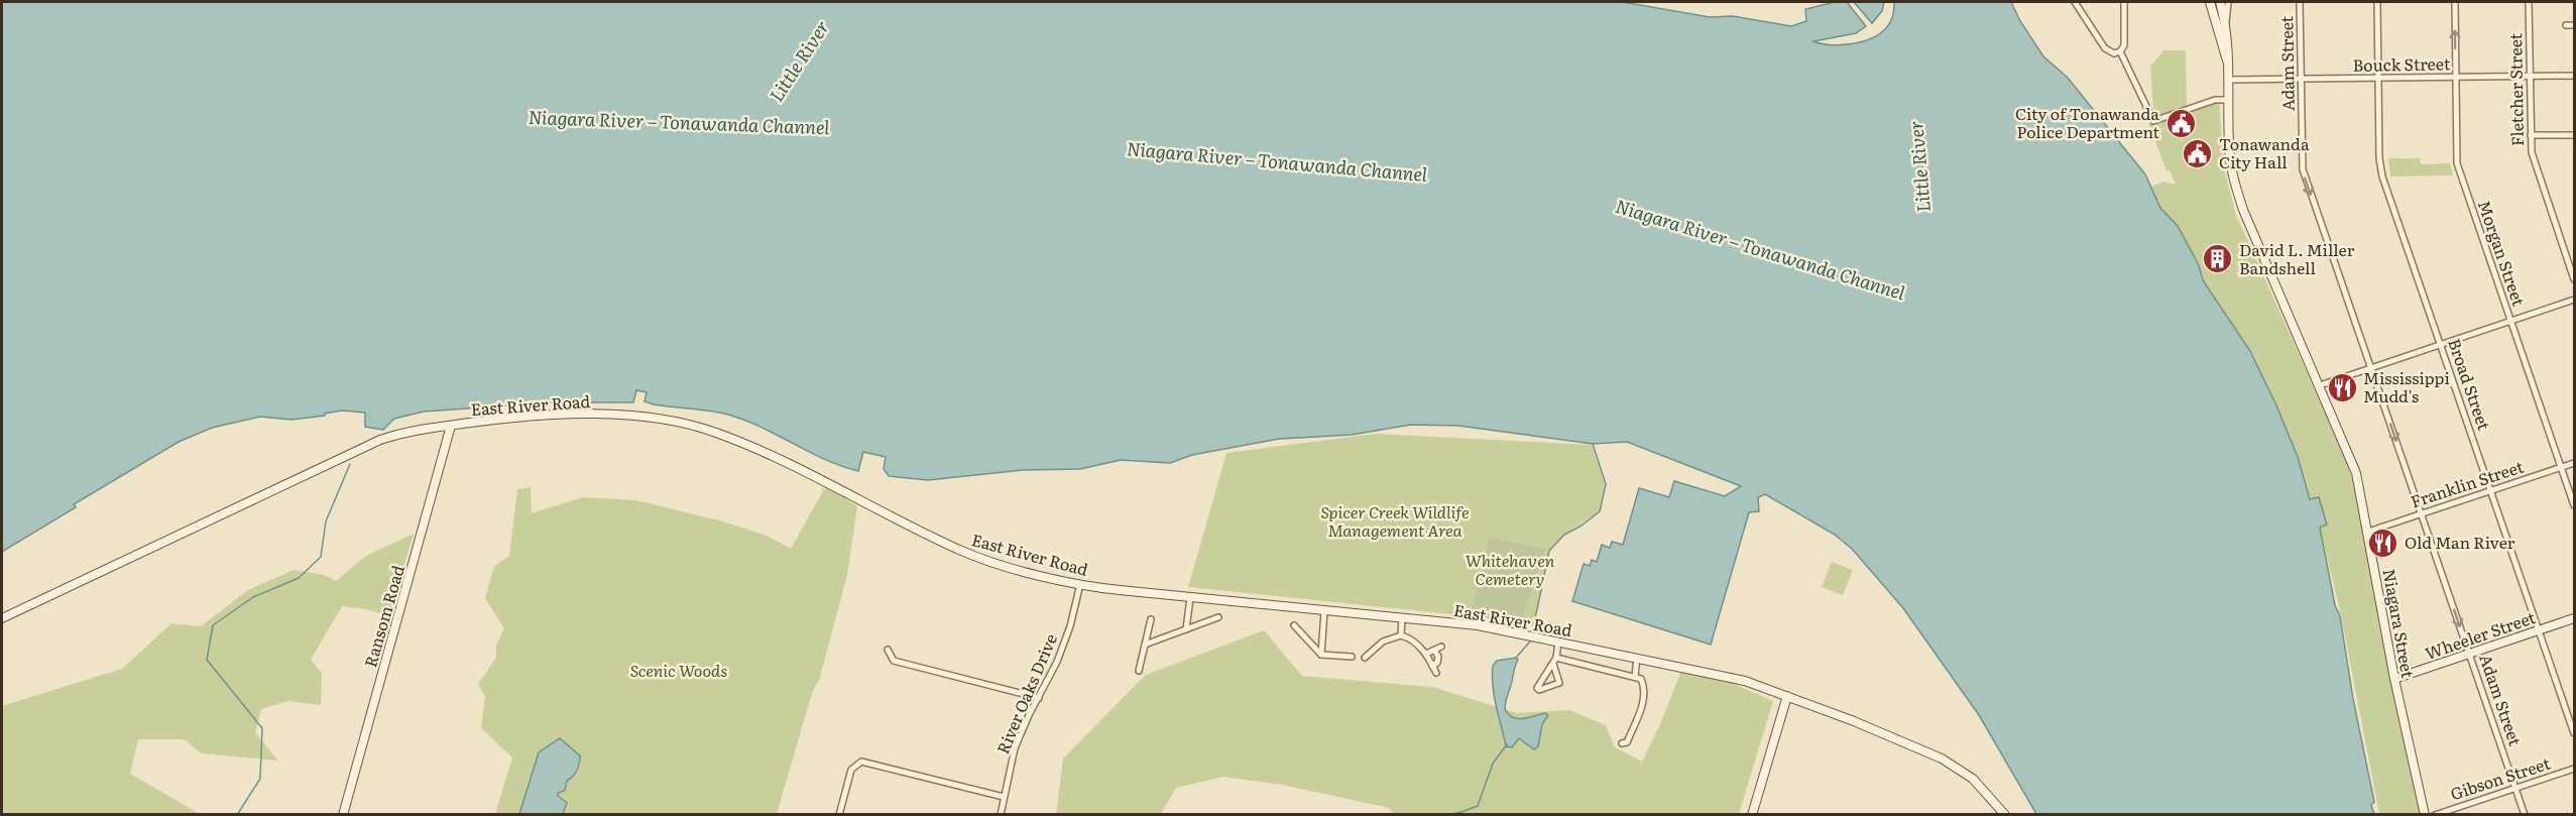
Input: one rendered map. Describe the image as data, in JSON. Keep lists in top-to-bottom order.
{
  "streets": {
    "main road": [
      "East River Road",
      "Ransom Road",
      "Niagara Street",
      "Wheeler Street"
    ],
    "street": [
      "Adam Street",
      "Bouck Street",
      "Fletcher Street",
      "Morgan Street",
      "Broad Street",
      "Franklin Street",
      "River Oaks Drive",
      "Gibson Street"
    ]
  },
  "crossings": [
    ["Adam Street", "Bouck Street"],
    ["Adam Street", "Franklin Street"],
    ["Adam Street", "Wheeler Street"],
    ["Adam Street", "Gibson Street"],
    ["Bouck Street", "Fletcher Street"],
    ["Bouck Street", "Morgan Street"],
    ["Bouck Street", "Broad Street"],
    ["Bouck Street", "Niagara Street"],
    ["Morgan Street", "Franklin Street"],
    ["Broad Street", "Franklin Street"],
    ["Broad Street", "Wheeler Street"],
    ["East River Road", "Ransom Road"],
    ["East River Road", "River Oaks Drive"],
    ["Franklin Street", "Niagara Street"],
    ["Niagara Street", "Wheeler Street"]
  ],
  "one_way": ["Adam Street"],
  "water": ["Little River", "Niagara River – Tonawanda Channel"],
  "parks": ["Spicer Creek Wildlife Management Area", "Whitehaven Cemetery", "Scenic Woods"],
  "places": {
    "public building": ["City of Tonawanda Police Department", "Tonawanda City Hall"],
    "building": ["David L. Miller Bandshell"],
    "restaurant": ["Mississippi Mudd's", "Old Man River"]
  }
}
